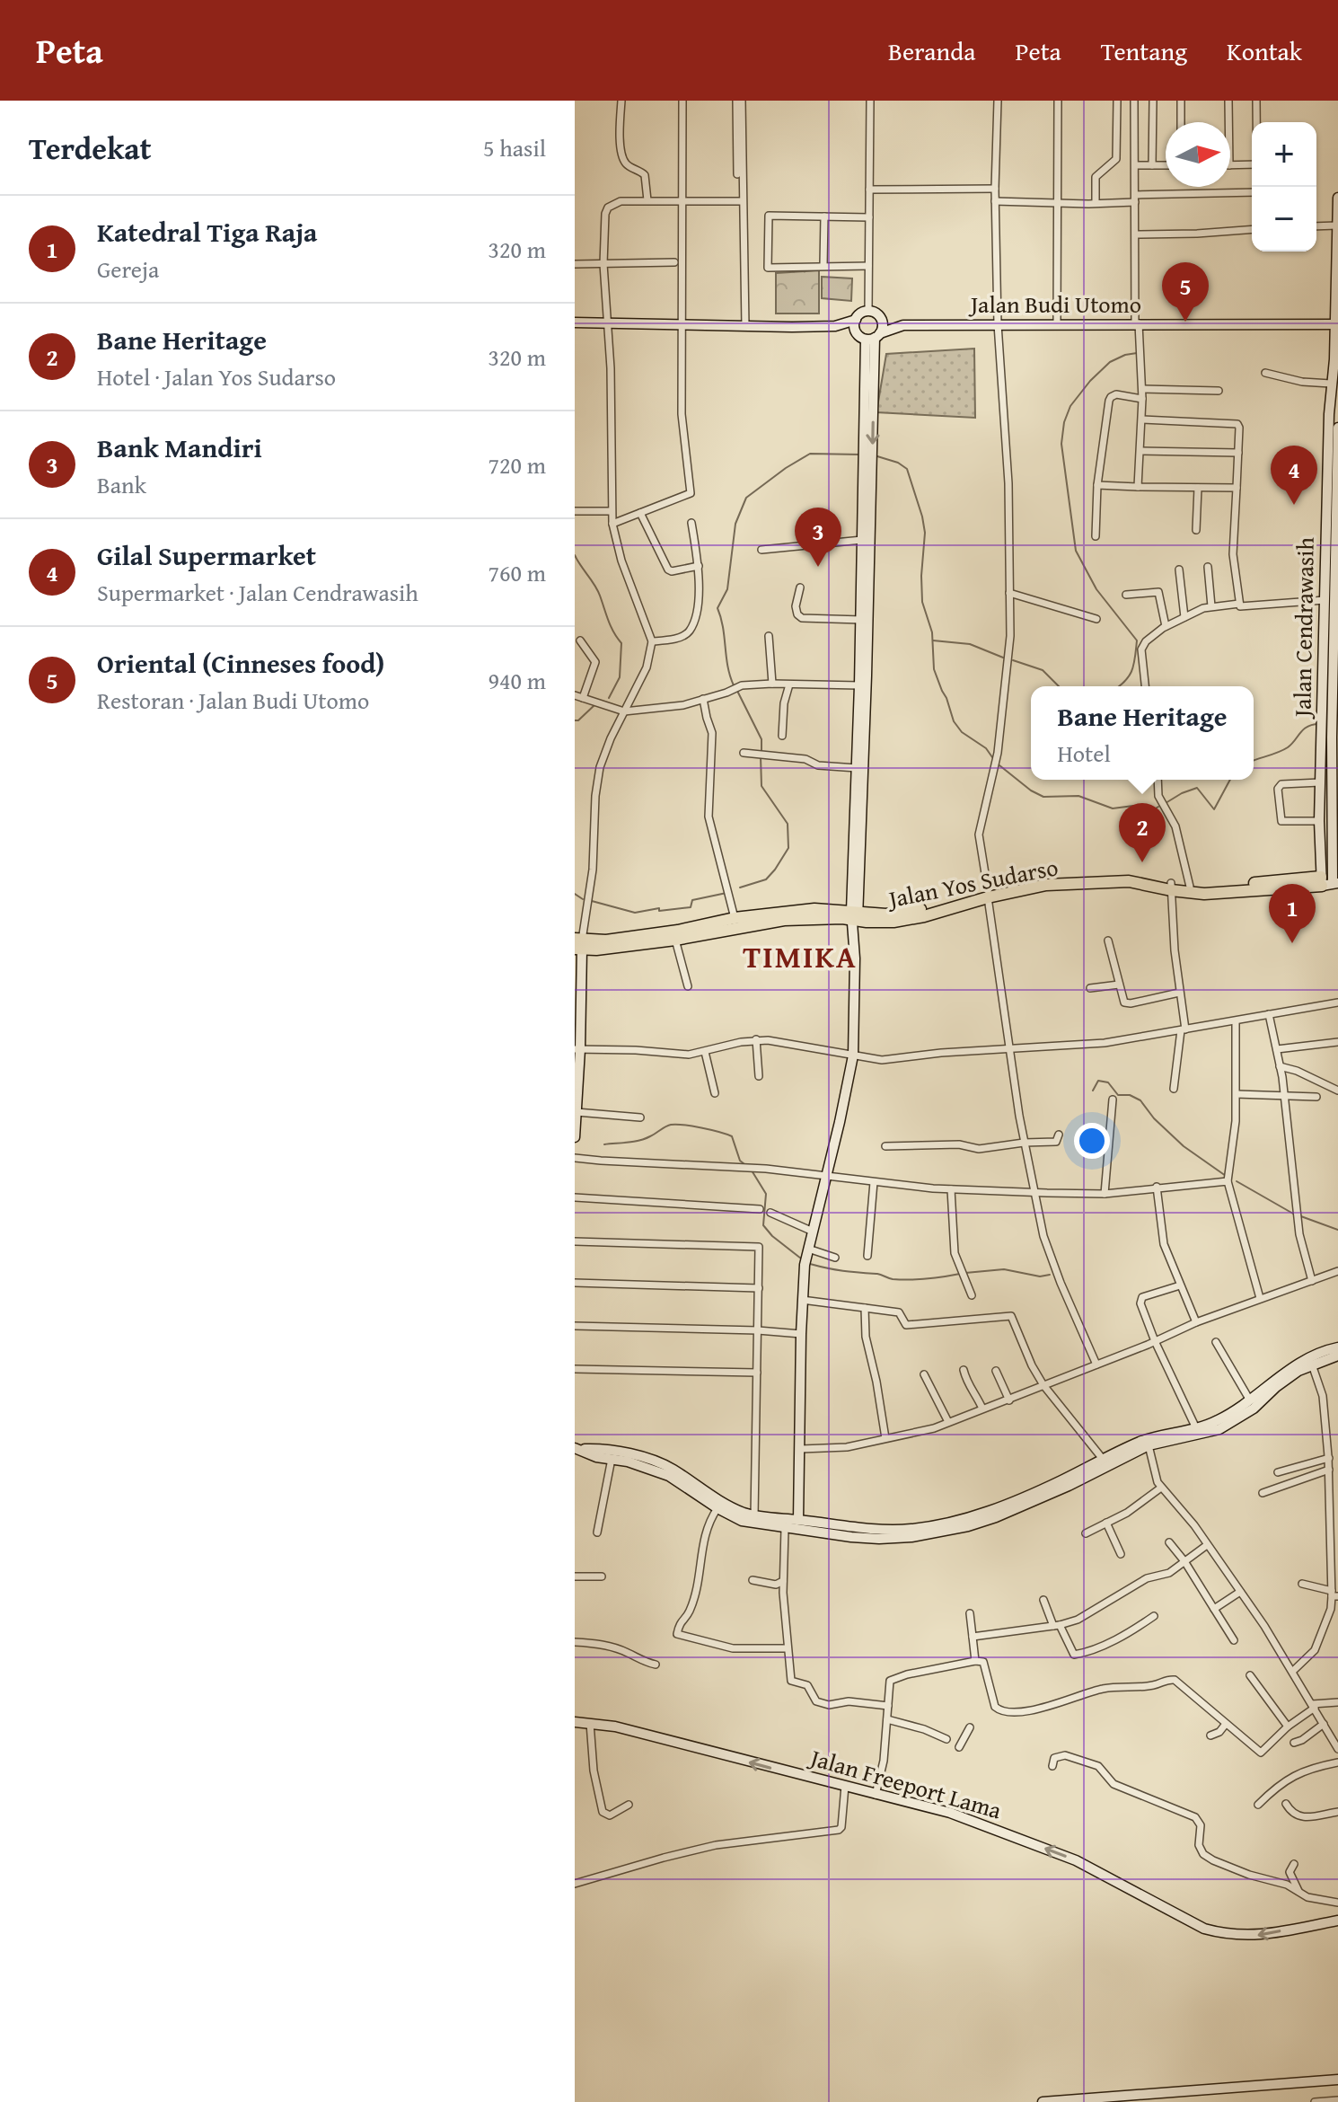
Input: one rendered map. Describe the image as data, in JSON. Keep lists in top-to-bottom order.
{
  "streets": {
    "highway": ["Jalan Yos Sudarso"],
    "street": ["Jalan Budi Utomo", "Jalan Cendrawasih", "Jalan Freeport Lama"]
  },
  "crossings": [
    ["Jalan Budi Utomo", "Jalan Cendrawasih"],
    ["Jalan Cendrawasih", "Jalan Yos Sudarso"]
  ],
  "one_way": ["Jalan Freeport Lama"],
  "districts": ["TIMIKA"],
  "north": "right",
  "page": {
    "header": "Peta",
    "nav": [
      "Beranda",
      "Peta",
      "Tentang",
      "Kontak"
    ],
    "heading": ["Terdekat", "5 hasil"],
    "map_buttons": ["+", "−"],
    "list": [
      {
        "mark": "1",
        "name": "Katedral Tiga Raja",
        "note": "Gereja",
        "value": "320 m"
      },
      {
        "mark": "2",
        "name": "Bane Heritage",
        "note": "Hotel · Jalan Yos Sudarso",
        "value": "320 m"
      },
      {
        "mark": "3",
        "name": "Bank Mandiri",
        "note": "Bank",
        "value": "720 m"
      },
      {
        "mark": "4",
        "name": "Gilal Supermarket",
        "note": "Supermarket · Jalan Cendrawasih",
        "value": "760 m"
      },
      {
        "mark": "5",
        "name": "Oriental (Cinneses food)",
        "note": "Restoran · Jalan Budi Utomo",
        "value": "940 m"
      }
    ],
    "pins": [
      "5",
      "4",
      "3",
      "2",
      "1"
    ],
    "popup": ["Bane Heritage", "Hotel"]
  }
}
